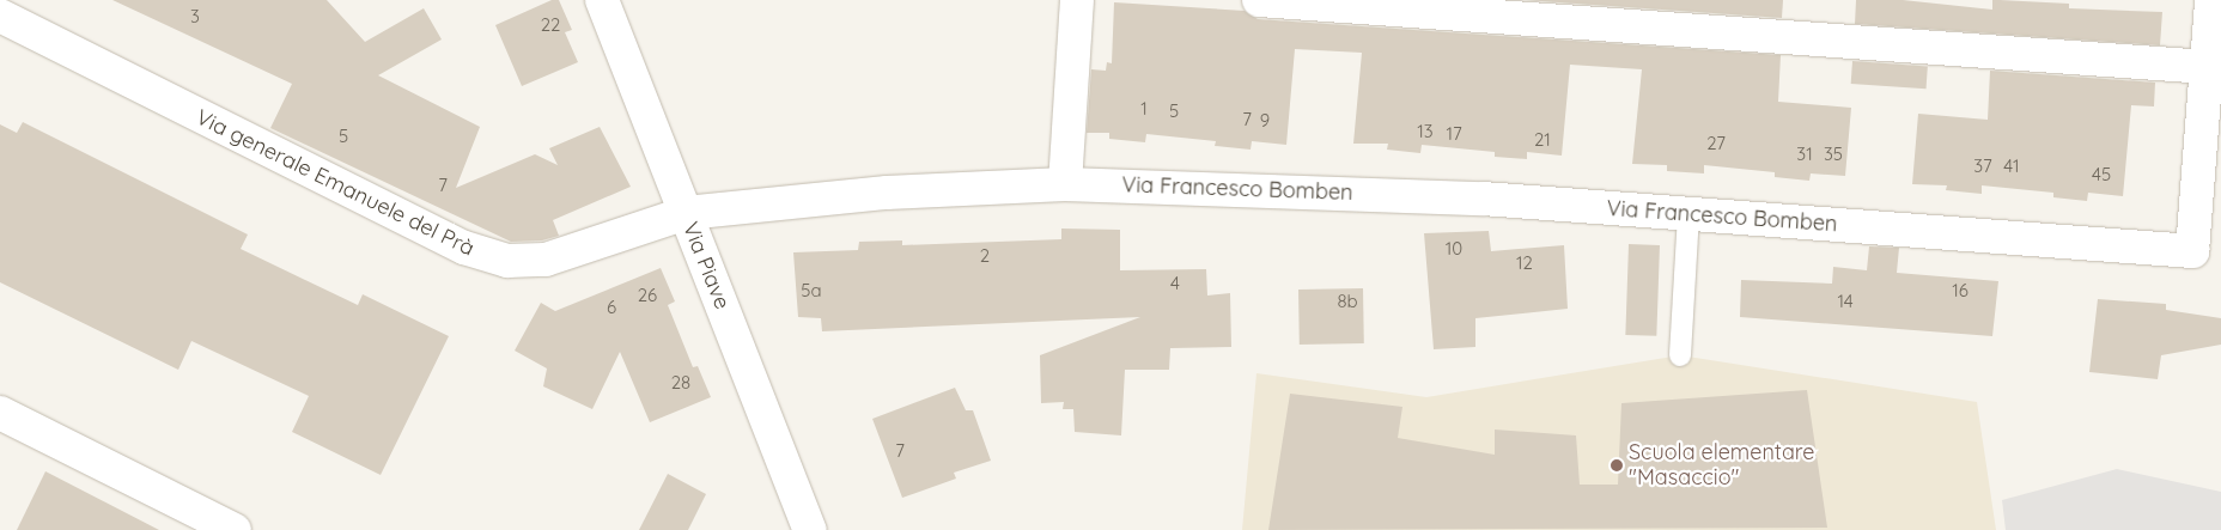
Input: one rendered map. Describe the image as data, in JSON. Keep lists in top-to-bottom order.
{
  "streets": {
    "street": ["Via generale Emanuele del Prà", "Via Francesco Bomben", "Via Piave"]
  },
  "crossings": [
    ["Via generale Emanuele del Prà", "Via Francesco Bomben"],
    ["Via generale Emanuele del Prà", "Via Piave"],
    ["Via Francesco Bomben", "Via Piave"]
  ],
  "places": ["Scuola elementare \"Masaccio\""],
  "house_numbers": [
    "3",
    "22",
    "1",
    "5",
    "7",
    "9",
    "13",
    "17",
    "5",
    "21",
    "27",
    "31",
    "35",
    "37",
    "41",
    "45",
    "7",
    "10",
    "2",
    "12",
    "4",
    "5a",
    "16",
    "26",
    "8b",
    "14",
    "6",
    "28",
    "7"
  ]
}
